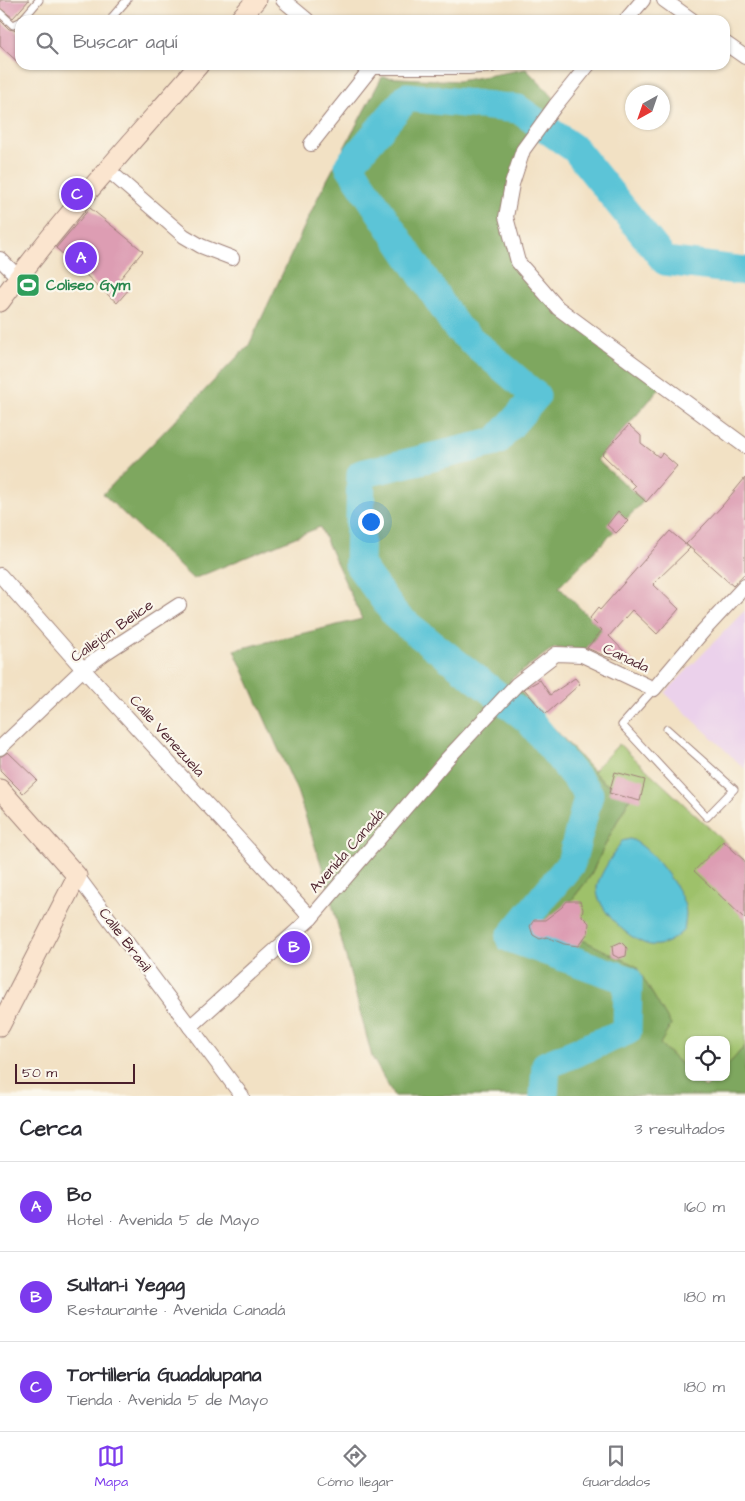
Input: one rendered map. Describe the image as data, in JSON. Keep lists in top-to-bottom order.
{
  "streets": {
    "main road": ["Calle Brasil"],
    "street": [
      "Callejón Belice",
      "Canada",
      "Calle Venezuela",
      "Avenida Canadá"
    ]
  },
  "crossings": [
    ["Callejón Belice", "Calle Venezuela"],
    ["Canada", "Avenida Canadá"],
    ["Calle Venezuela", "Avenida Canadá"],
    ["Avenida Canadá", "Calle Brasil"]
  ],
  "places": {
    "sports": ["Coliseo Gym"]
  },
  "scale_bar": "50 m",
  "north": "bottom left",
  "page": {
    "search": "Buscar aquí",
    "pins": ["C", "A", "B"],
    "scale": "50 m",
    "heading": ["Cerca", "3 resultados"],
    "list": [
      {
        "mark": "A",
        "name": "Bo",
        "note": "Hotel · Avenida 5 de Mayo",
        "value": "160 m"
      },
      {
        "mark": "B",
        "name": "Sultan-i Yegag",
        "note": "Restaurante · Avenida Canadá",
        "value": "180 m"
      },
      {
        "mark": "C",
        "name": "Tortillería Guadalupana",
        "note": "Tienda · Avenida 5 de Mayo",
        "value": "180 m"
      }
    ],
    "nav": ["Mapa", "Cómo llegar", "Guardados"]
  }
}
